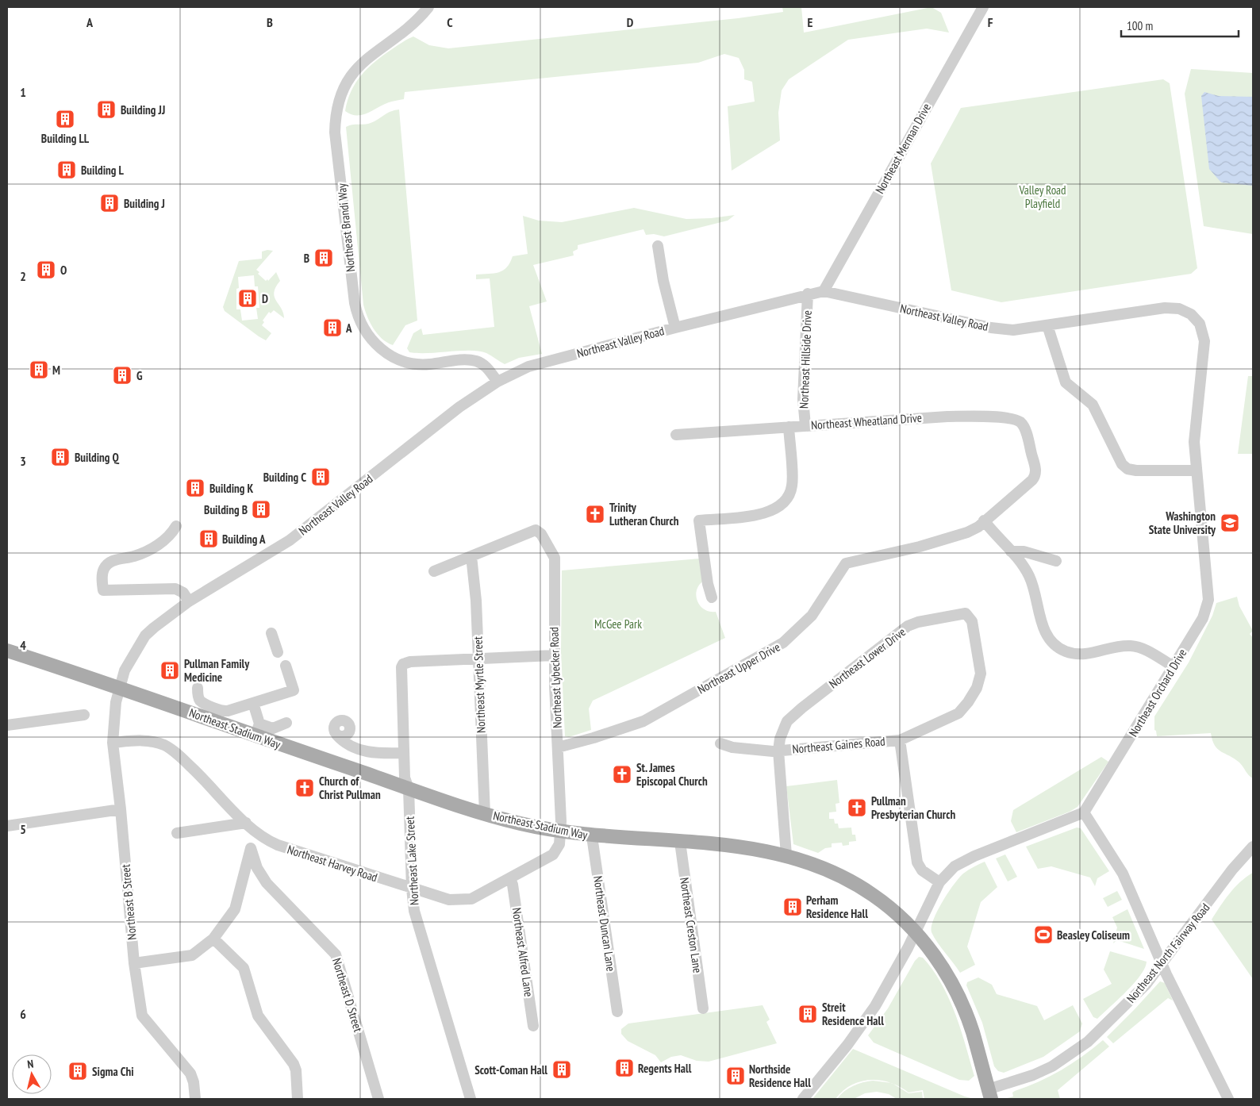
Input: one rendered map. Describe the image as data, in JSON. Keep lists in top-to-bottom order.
{
  "streets": {
    "main road": ["Northeast Stadium Way"],
    "street": [
      "Northeast Merman Drive",
      "Northeast Brandi Way",
      "Northeast Valley Road",
      "Northeast Hillside Drive",
      "Northeast Wheatland Drive",
      "Northeast Lower Drive",
      "Northeast Upper Drive",
      "Northeast Lybecker Road",
      "Northeast Myrtle Street",
      "Northeast Orchard Drive",
      "Northeast Gaines Road",
      "Northeast Lake Street",
      "Northeast Harvey Road",
      "Northeast B Street",
      "Northeast Duncan Lane",
      "Northeast Creston Lane",
      "Northeast Alfred Lane",
      "Northeast North Fairway Road",
      "Northeast D Street"
    ]
  },
  "crossings": [
    ["Northeast Merman Drive", "Northeast Valley Road"],
    ["Northeast Brandi Way", "Northeast Valley Road"],
    ["Northeast Valley Road", "Northeast Hillside Drive"],
    ["Northeast Valley Road", "Northeast Orchard Drive"],
    ["Northeast Valley Road", "Northeast Stadium Way"],
    ["Northeast Valley Road", "Northeast B Street"],
    ["Northeast Hillside Drive", "Northeast Wheatland Drive"],
    ["Northeast Wheatland Drive", "Northeast Upper Drive"],
    ["Northeast Lower Drive", "Northeast Stadium Way"],
    ["Northeast Lower Drive", "Northeast Gaines Road"],
    ["Northeast Upper Drive", "Northeast Lybecker Road"],
    ["Northeast Lybecker Road", "Northeast Myrtle Street"],
    ["Northeast Lybecker Road", "Northeast Stadium Way"],
    ["Northeast Lybecker Road", "Northeast Harvey Road"],
    ["Northeast Myrtle Street", "Northeast Stadium Way"],
    ["Northeast Myrtle Street", "Northeast Lake Street"],
    ["Northeast Stadium Way", "Northeast Lake Street"],
    ["Northeast Stadium Way", "Northeast Harvey Road"],
    ["Northeast Stadium Way", "Northeast B Street"],
    ["Northeast Stadium Way", "Northeast Duncan Lane"],
    ["Northeast Stadium Way", "Northeast Creston Lane"],
    ["Northeast Stadium Way", "Northeast North Fairway Road"],
    ["Northeast Lake Street", "Northeast Harvey Road"],
    ["Northeast Harvey Road", "Northeast B Street"],
    ["Northeast Harvey Road", "Northeast Alfred Lane"]
  ],
  "parks": ["Valley Road Playfield", "McGee Park"],
  "places": {
    "building": [
      "Building JJ",
      "Building LL",
      "Building L",
      "Building J",
      "B",
      "O",
      "D",
      "A",
      "M",
      "G",
      "Building Q",
      "Building C",
      "Building K",
      "Building B",
      "Building A",
      "Pullman Family Medicine",
      "Perham Residence Hall",
      "Streit Residence Hall",
      "Regents Hall",
      "Scott-Coman Hall",
      "Sigma Chi",
      "Northside Residence Hall"
    ],
    "church": [
      "Trinity Lutheran Church",
      "St. James Episcopal Church",
      "Church of Christ Pullman",
      "Pullman Presbyterian Church"
    ],
    "school or university": ["Washington State University"],
    "sports": ["Beasley Coliseum"]
  },
  "scale_bar": "100 m",
  "north": "top",
  "grid": {
    "columns": [
      "A",
      "B",
      "C",
      "D",
      "E",
      "F"
    ],
    "rows": [
      "1",
      "2",
      "3",
      "4",
      "5",
      "6"
    ]
  }
}
